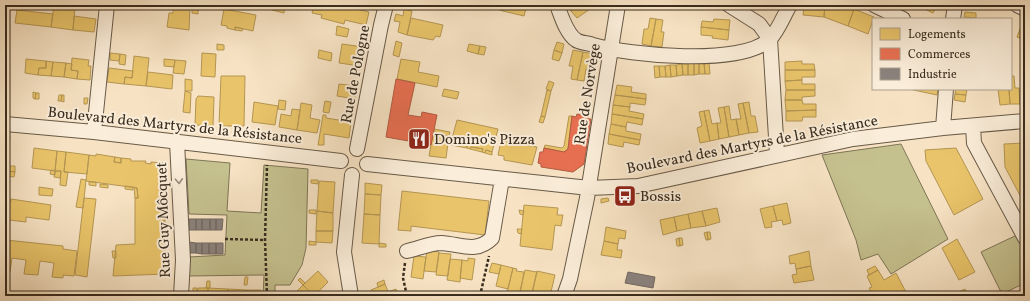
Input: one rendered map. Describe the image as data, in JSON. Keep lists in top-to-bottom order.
{
  "streets": {
    "street": [
      "Rue de Pologne",
      "Rue de Norvège",
      "Boulevard des Martyrs de la Résistance",
      "Rue Guy Môcquet"
    ]
  },
  "crossings": [
    ["Rue de Pologne", "Boulevard des Martyrs de la Résistance"],
    ["Rue de Norvège", "Boulevard des Martyrs de la Résistance"],
    ["Boulevard des Martyrs de la Résistance", "Rue Guy Môcquet"]
  ],
  "one_way": ["Rue Guy Môcquet"],
  "places": {
    "restaurant": ["Domino's Pizza"],
    "bus stop": ["Bossis"]
  },
  "legend": ["Logements", "Commerces", "Industrie"]
}
